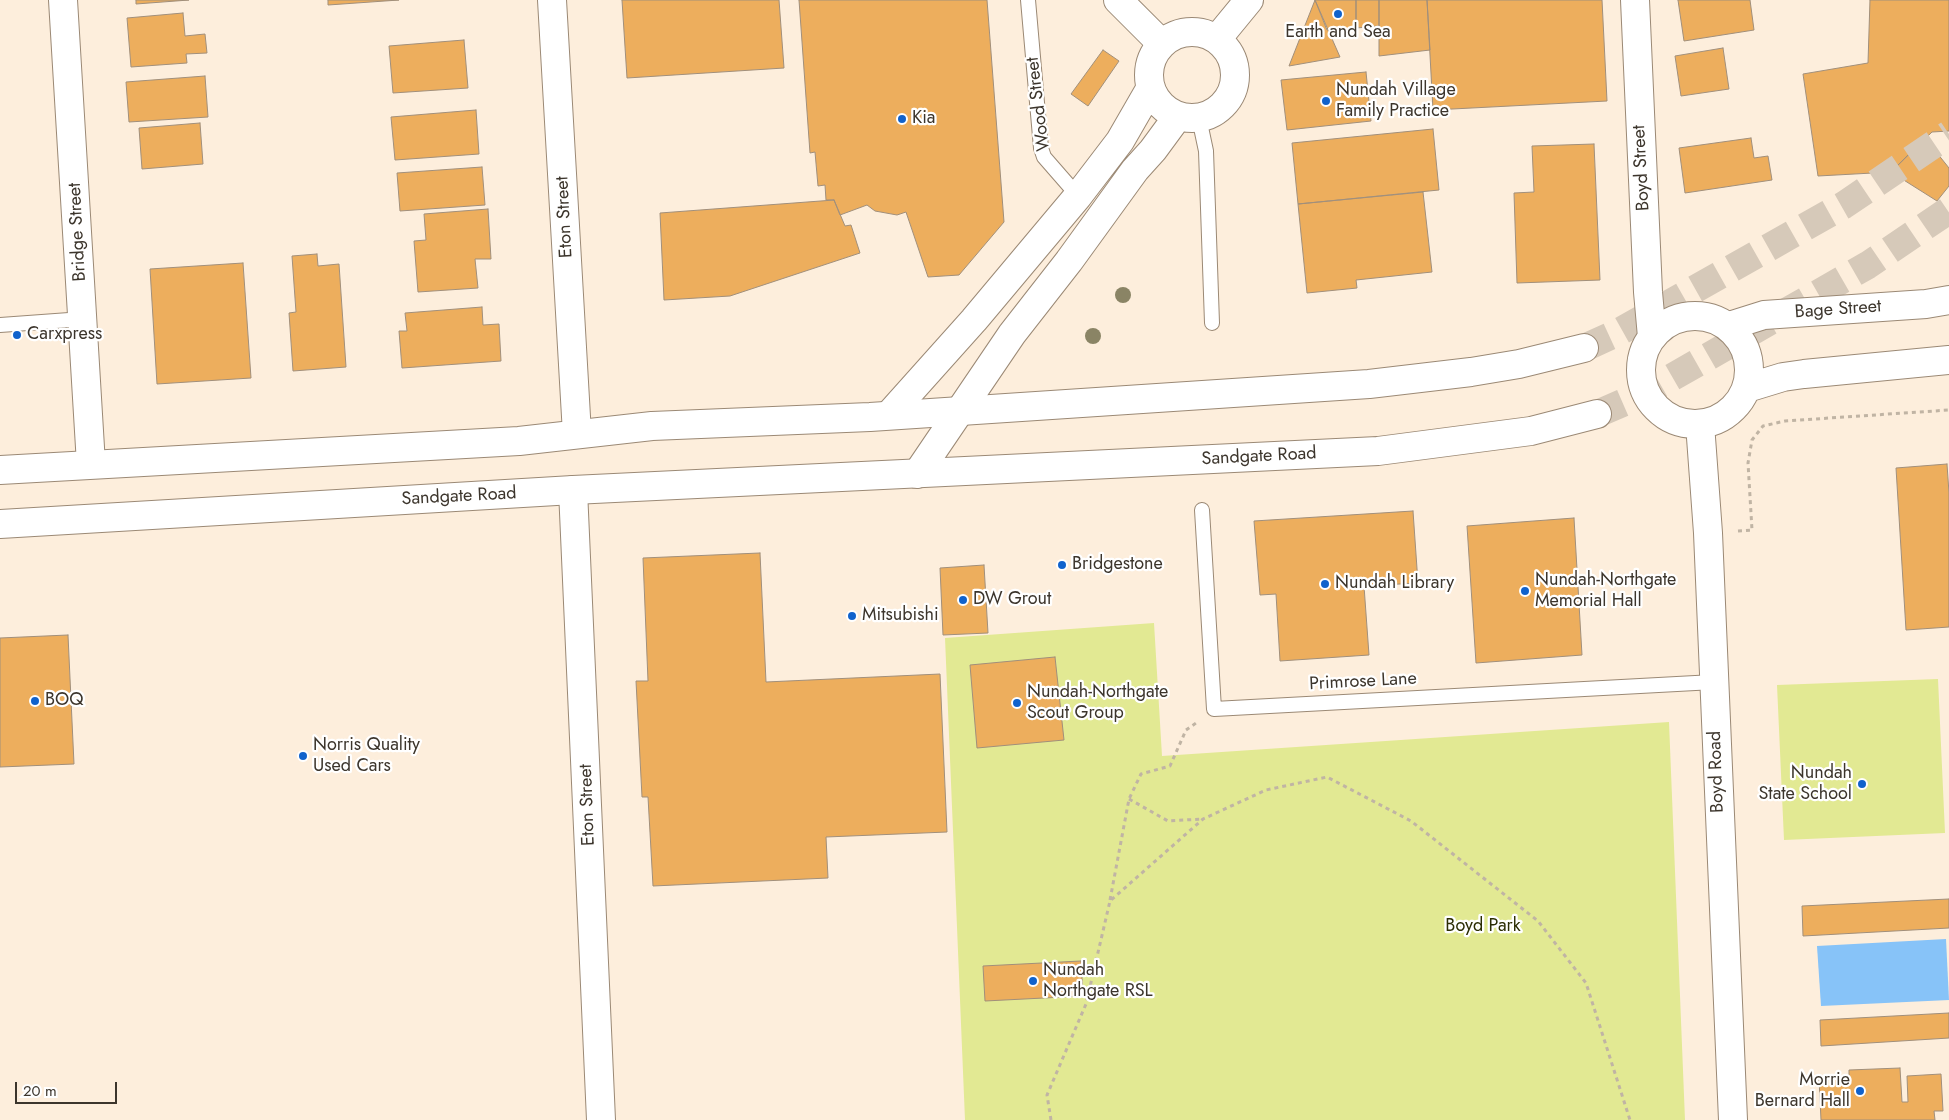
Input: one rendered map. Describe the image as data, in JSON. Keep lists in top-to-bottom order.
{
  "streets": {
    "main road": [
      "Boyd Street",
      "Eton Street",
      "Bridge Street",
      "Bage Street",
      "Sandgate Road",
      "Boyd Road"
    ],
    "lane": ["Wood Street", "Primrose Lane"]
  },
  "crossings": [
    ["Boyd Street", "Bage Street"],
    ["Boyd Street", "Boyd Road"],
    ["Eton Street", "Sandgate Road"],
    ["Bage Street", "Boyd Road"],
    ["Primrose Lane", "Boyd Road"]
  ],
  "parks": ["Boyd Park"],
  "places": [
    "Earth and Sea",
    "Nundah Village Family Practice",
    "Kia",
    "Carxpress",
    "Bridgestone",
    "Nundah Library",
    "Nundah-Northgate Memorial Hall",
    "DW Grout",
    "Mitsubishi",
    "BOQ",
    "Nundah-Northgate Scout Group",
    "Norris Quality Used Cars",
    "Nundah State School",
    "Nundah Northgate RSL",
    "Morrie Bernard Hall"
  ],
  "scale_bar": "20 m"
}
